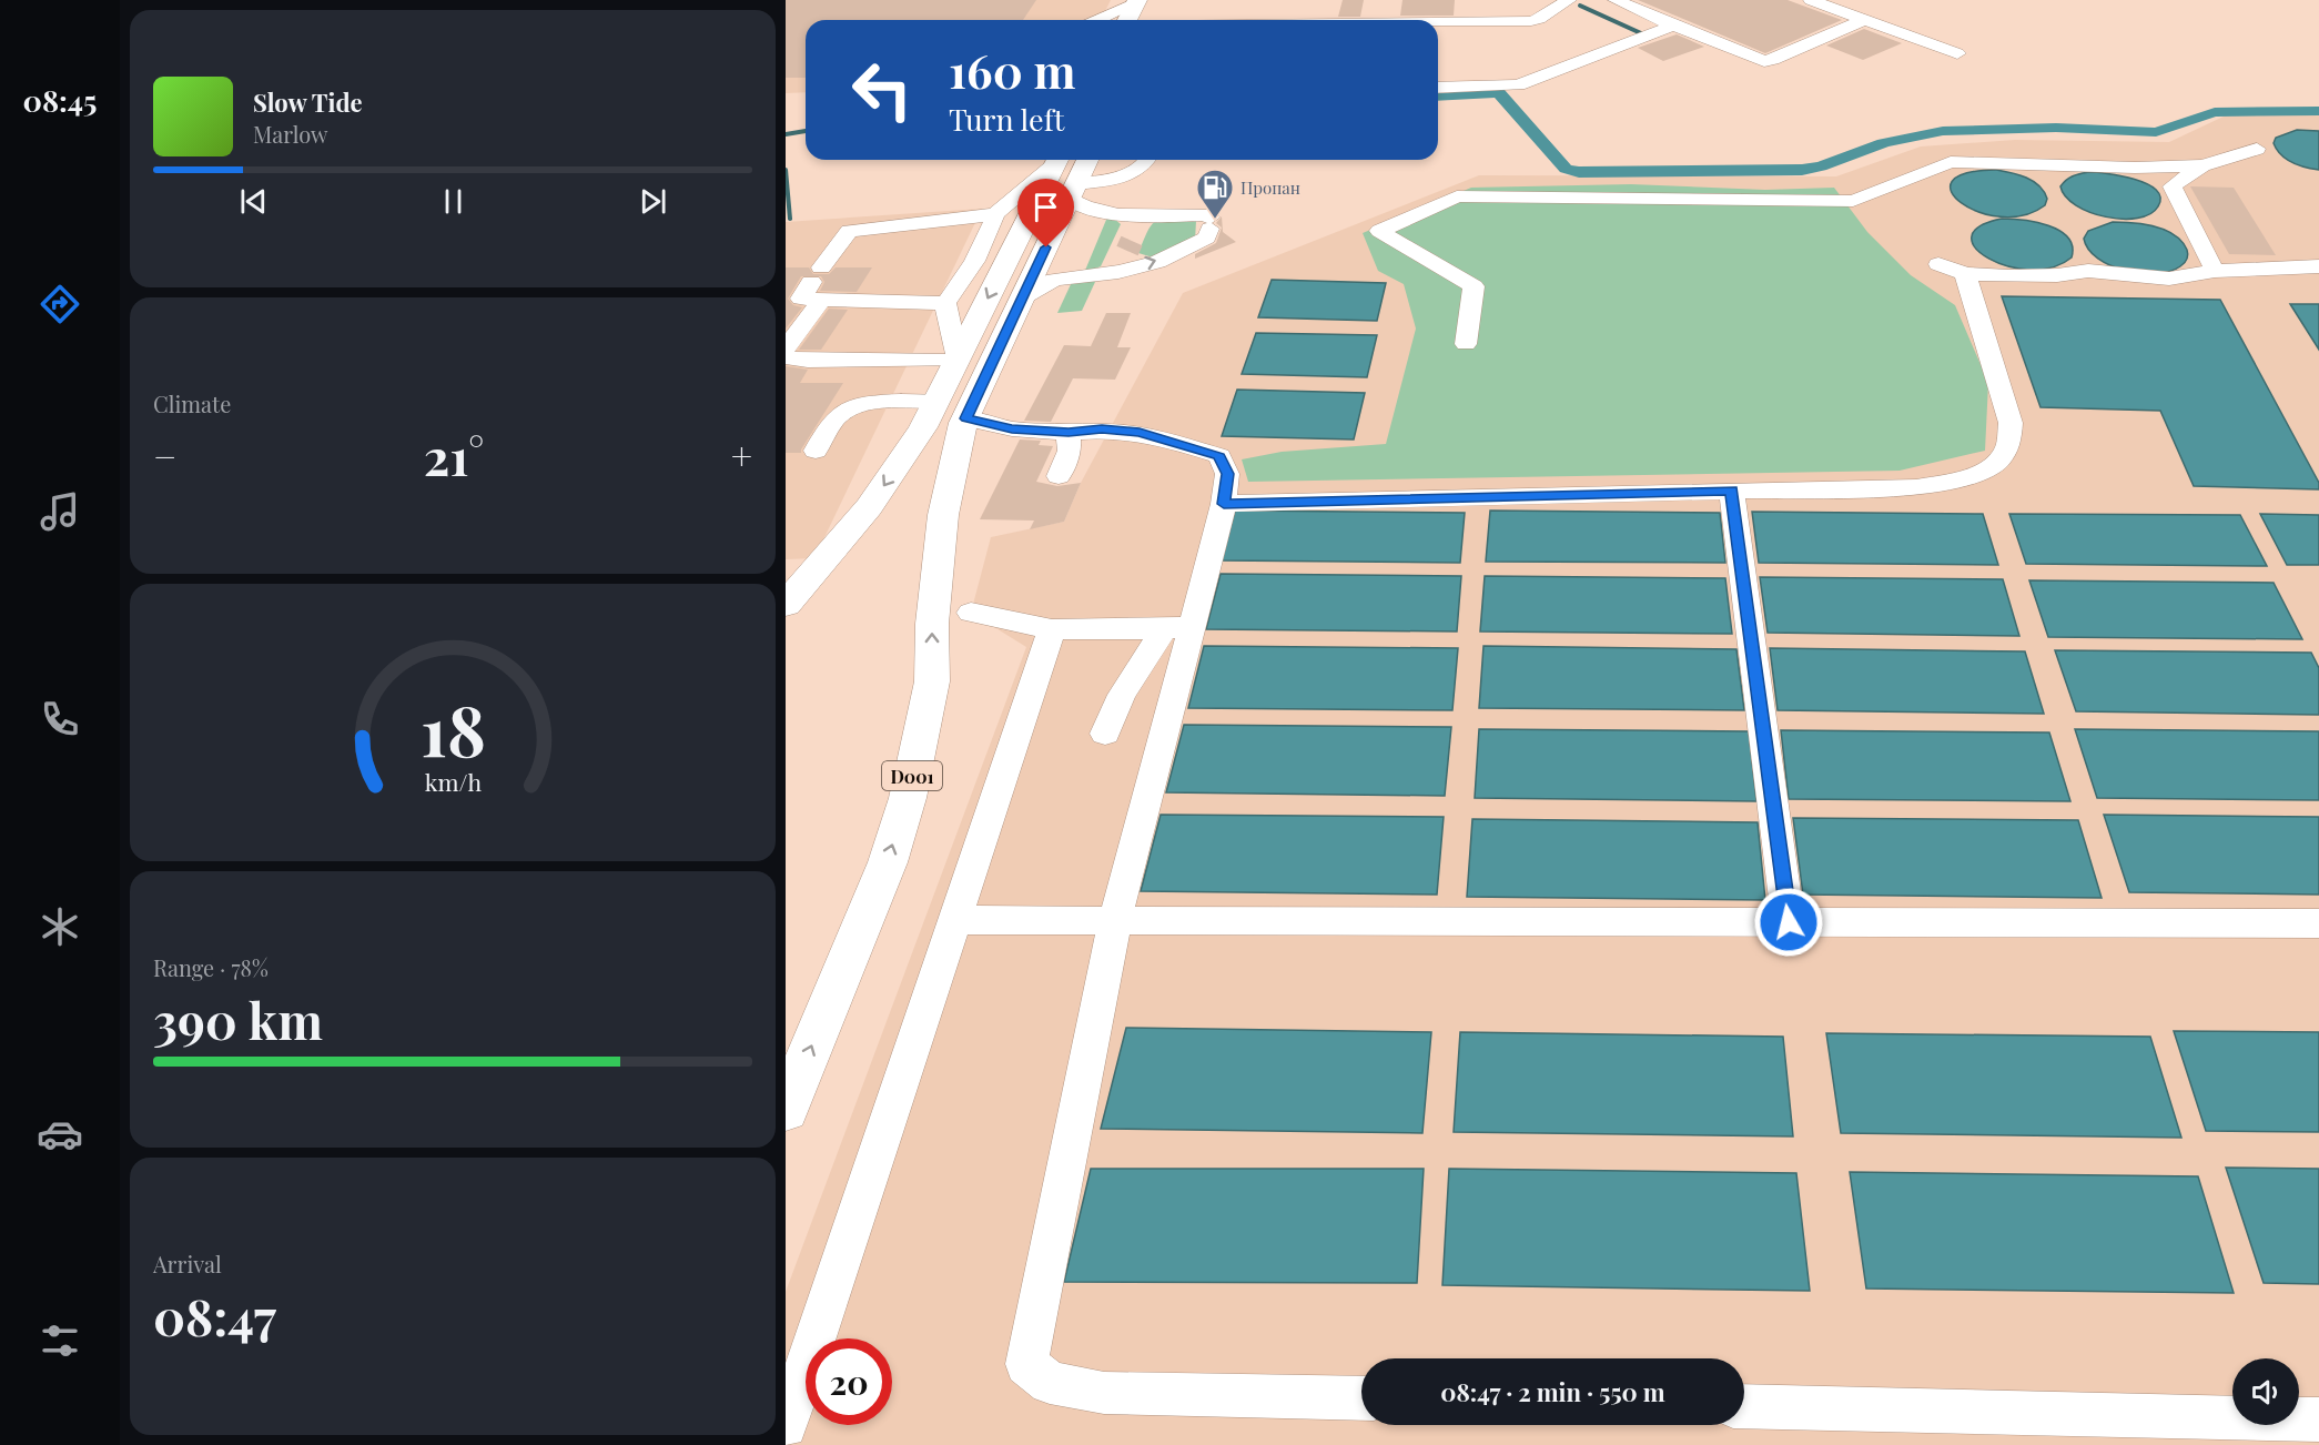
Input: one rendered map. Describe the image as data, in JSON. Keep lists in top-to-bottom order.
{
  "streets": {
    "highway": ["D001"]
  },
  "places": {
    "fuel station": ["Пропан"]
  },
  "page": {
    "tabs": "08:45",
    "turn": ["160 m", "Turn left"],
    "song": ["Slow Tide", "Marlow"],
    "tile": [
      "Climate",
      ["Range · 78%", "390 km"],
      ["Arrival", "08:47"]
    ],
    "heat": ["−", "21°", "+"],
    "limit": "20",
    "trip": "08:47 · 2 min · 550 m",
    "gauge": ["18", "km/h"]
  }
}
